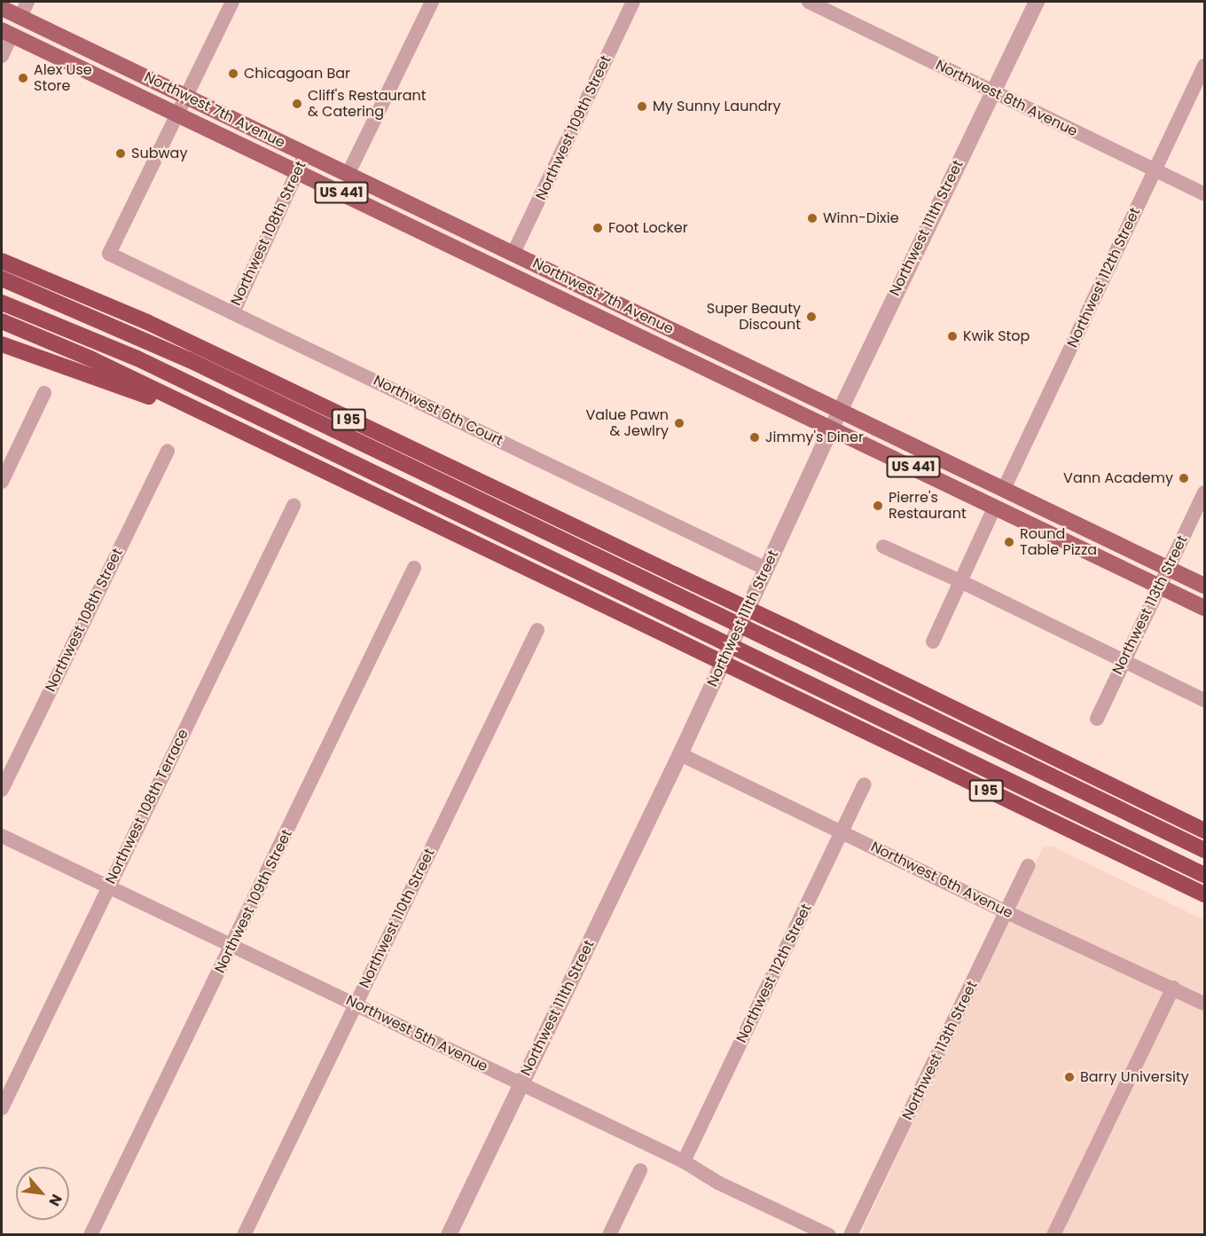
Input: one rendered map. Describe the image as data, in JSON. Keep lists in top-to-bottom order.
{
  "streets": {
    "highway": ["I 95"],
    "main road": ["Northwest 7th Avenue", "US 441"],
    "street": [
      "Northwest 8th Avenue",
      "Northwest 109th Street",
      "Northwest 111th Street",
      "Northwest 108th Street",
      "Northwest 112th Street",
      "Northwest 6th Court",
      "Northwest 113th Street",
      "Northwest 108th Terrace",
      "Northwest 6th Avenue",
      "Northwest 110th Street",
      "Northwest 5th Avenue"
    ]
  },
  "crossings": [
    ["Northwest 8th Avenue", "Northwest 111th Street"],
    ["Northwest 8th Avenue", "Northwest 112th Street"],
    ["Northwest 7th Avenue", "Northwest 109th Street"],
    ["Northwest 7th Avenue", "Northwest 111th Street"],
    ["Northwest 7th Avenue", "Northwest 108th Street"],
    ["Northwest 7th Avenue", "Northwest 112th Street"],
    ["Northwest 7th Avenue", "Northwest 6th Court"],
    ["Northwest 7th Avenue", "Northwest 113th Street"],
    ["Northwest 109th Street", "Northwest 5th Avenue"],
    ["Northwest 111th Street", "Northwest 6th Court"],
    ["Northwest 111th Street", "Northwest 6th Avenue"],
    ["Northwest 111th Street", "Northwest 5th Avenue"],
    ["Northwest 108th Street", "Northwest 6th Court"],
    ["Northwest 112th Street", "Northwest 6th Avenue"],
    ["Northwest 112th Street", "Northwest 5th Avenue"],
    ["Northwest 113th Street", "Northwest 6th Avenue"],
    ["Northwest 108th Terrace", "Northwest 5th Avenue"],
    ["Northwest 110th Street", "Northwest 5th Avenue"]
  ],
  "places": [
    "Chicagoan Bar",
    "Alex Use Store",
    "Cliff's Restaurant & Catering",
    "My Sunny Laundry",
    "Subway",
    "Winn-Dixie",
    "Foot Locker",
    "Super Beauty Discount",
    "Kwik Stop",
    "Value Pawn & Jewlry",
    "Jimmy's Diner",
    "Vann Academy",
    "Pierre's Restaurant",
    "Round Table Pizza",
    "Barry University"
  ],
  "north": "bottom right"
}
